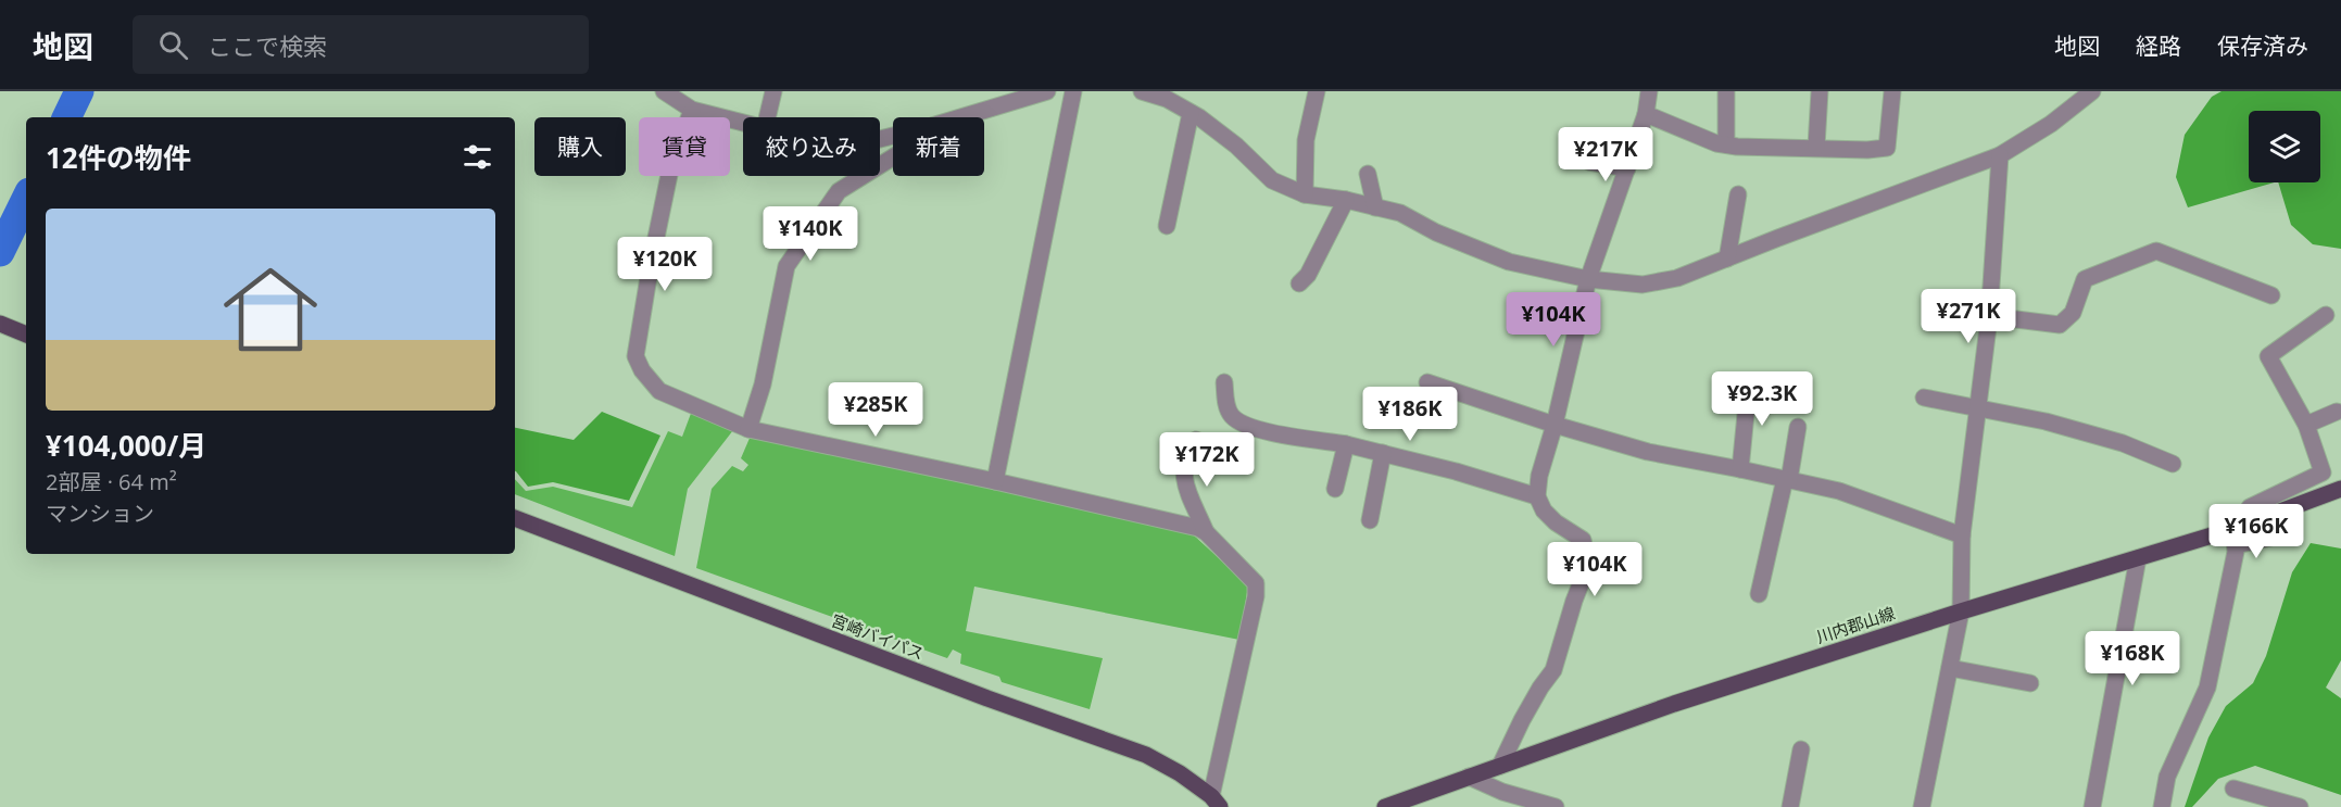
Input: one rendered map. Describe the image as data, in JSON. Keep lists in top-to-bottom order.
{
  "streets": {
    "main road": ["川内郡山線", "宮崎バイパス"]
  },
  "page": {
    "header": "地図",
    "search": "ここで検索",
    "nav": ["地図", "経路", "保存済み"],
    "chip": [
      "購入",
      "賃貸",
      "絞り込み",
      "新着"
    ],
    "heading": "12件の物件",
    "price": [
      "¥217K",
      "¥140K",
      "¥120K",
      "¥271K",
      "¥104K",
      "¥92.3K",
      "¥285K",
      "¥186K",
      "¥172K",
      "¥166K",
      "¥104K",
      "¥168K"
    ],
    "list": [
      {
        "name": "¥104,000/月",
        "note": "2部屋 · 64 m² · マンション"
      }
    ]
  }
}
